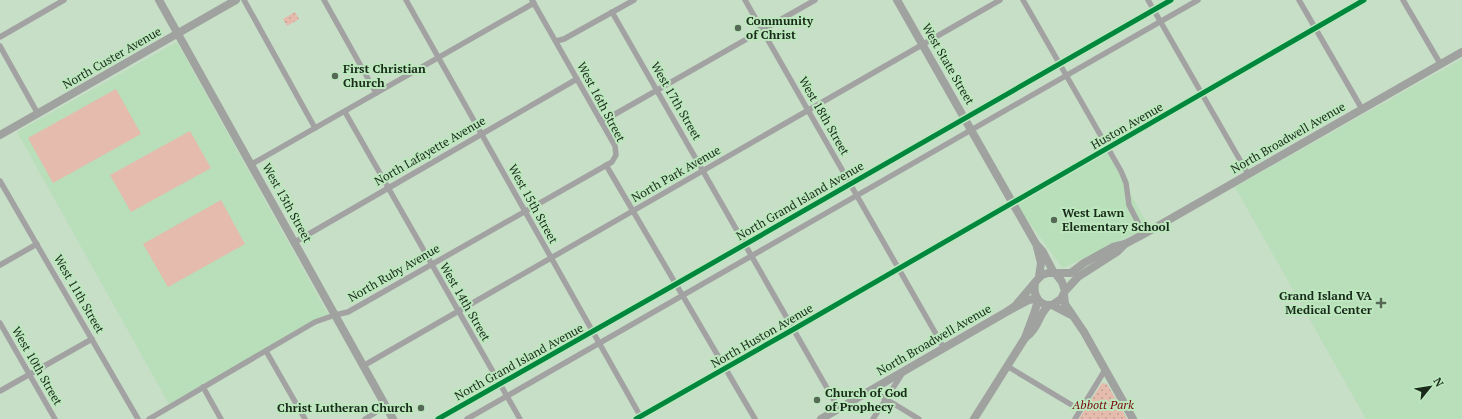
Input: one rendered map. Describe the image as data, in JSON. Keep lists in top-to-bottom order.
{
  "streets": {
    "main road": [
      "North Custer Avenue",
      "West State Street",
      "North Broadwell Avenue",
      "West 13th Street"
    ],
    "street": [
      "West 17th Street",
      "West 16th Street",
      "West 18th Street",
      "Huston Avenue",
      "North Lafayette Avenue",
      "North Park Avenue",
      "North Grand Island Avenue",
      "West 15th Street",
      "North Ruby Avenue",
      "West 11th Street",
      "West 14th Street",
      "North Huston Avenue",
      "West 10th Street"
    ]
  },
  "crossings": [
    ["North Custer Avenue", "West 13th Street"],
    ["West State Street", "Huston Avenue"],
    ["West State Street", "North Broadwell Avenue"],
    ["West State Street", "North Park Avenue"],
    ["West State Street", "North Grand Island Avenue"],
    ["West 17th Street", "North Broadwell Avenue"],
    ["West 17th Street", "North Park Avenue"],
    ["West 17th Street", "North Grand Island Avenue"],
    ["West 17th Street", "North Huston Avenue"],
    ["West 16th Street", "North Lafayette Avenue"],
    ["West 16th Street", "North Ruby Avenue"],
    ["West 18th Street", "Huston Avenue"],
    ["West 18th Street", "North Broadwell Avenue"],
    ["West 18th Street", "North Park Avenue"],
    ["West 18th Street", "North Grand Island Avenue"],
    ["West 18th Street", "North Huston Avenue"],
    ["Huston Avenue", "North Huston Avenue"],
    ["North Lafayette Avenue", "West 13th Street"],
    ["North Lafayette Avenue", "West 15th Street"],
    ["North Lafayette Avenue", "West 14th Street"],
    ["North Park Avenue", "West 13th Street"],
    ["North Park Avenue", "West 15th Street"],
    ["North Park Avenue", "West 14th Street"],
    ["North Grand Island Avenue", "West 15th Street"],
    ["North Grand Island Avenue", "West 14th Street"],
    ["West 13th Street", "North Ruby Avenue"],
    ["West 15th Street", "North Ruby Avenue"],
    ["West 15th Street", "North Huston Avenue"],
    ["North Ruby Avenue", "West 14th Street"]
  ],
  "parks": ["Abbott Park"],
  "places": {
    "other": [
      "Community of Christ",
      "First Christian Church",
      "West Lawn Elementary School",
      "Church of God of Prophecy",
      "Christ Lutheran Church"
    ],
    "health": ["Grand Island VA Medical Center"]
  },
  "north": "top right"
}
